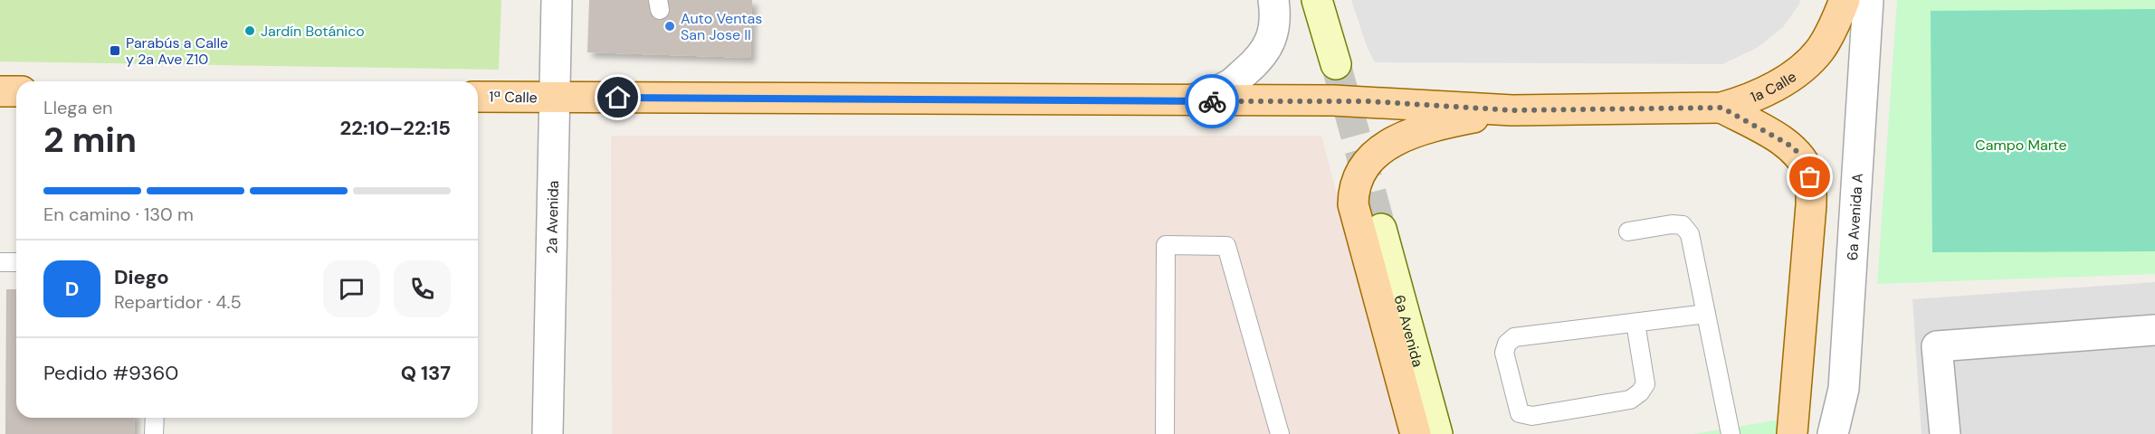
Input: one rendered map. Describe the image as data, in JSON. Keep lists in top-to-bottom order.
{
  "streets": {
    "main road": ["1a Calle", "1ª Calle", "6a Avenida"],
    "street": ["2a Avenida", "6a Avenida A"]
  },
  "crossings": [
    ["1a Calle", "1ª Calle"],
    ["1a Calle", "2a Avenida"],
    ["1ª Calle", "2a Avenida"]
  ],
  "parks": ["Campo Marte"],
  "places": {
    "other": ["Auto Ventas San Jose II", "Jardín Botánico"],
    "transit": ["Parabús a Calle y 2a Ave Z10"]
  },
  "page": {
    "heading": ["2 min", "Llega en", "22:10–22:15"],
    "panel": [
      "Diego",
      "Repartidor · 4.5",
      "Pedido #9360",
      "Q 137"
    ],
    "bar": "En camino · 130 m",
    "round": "D"
  }
}
